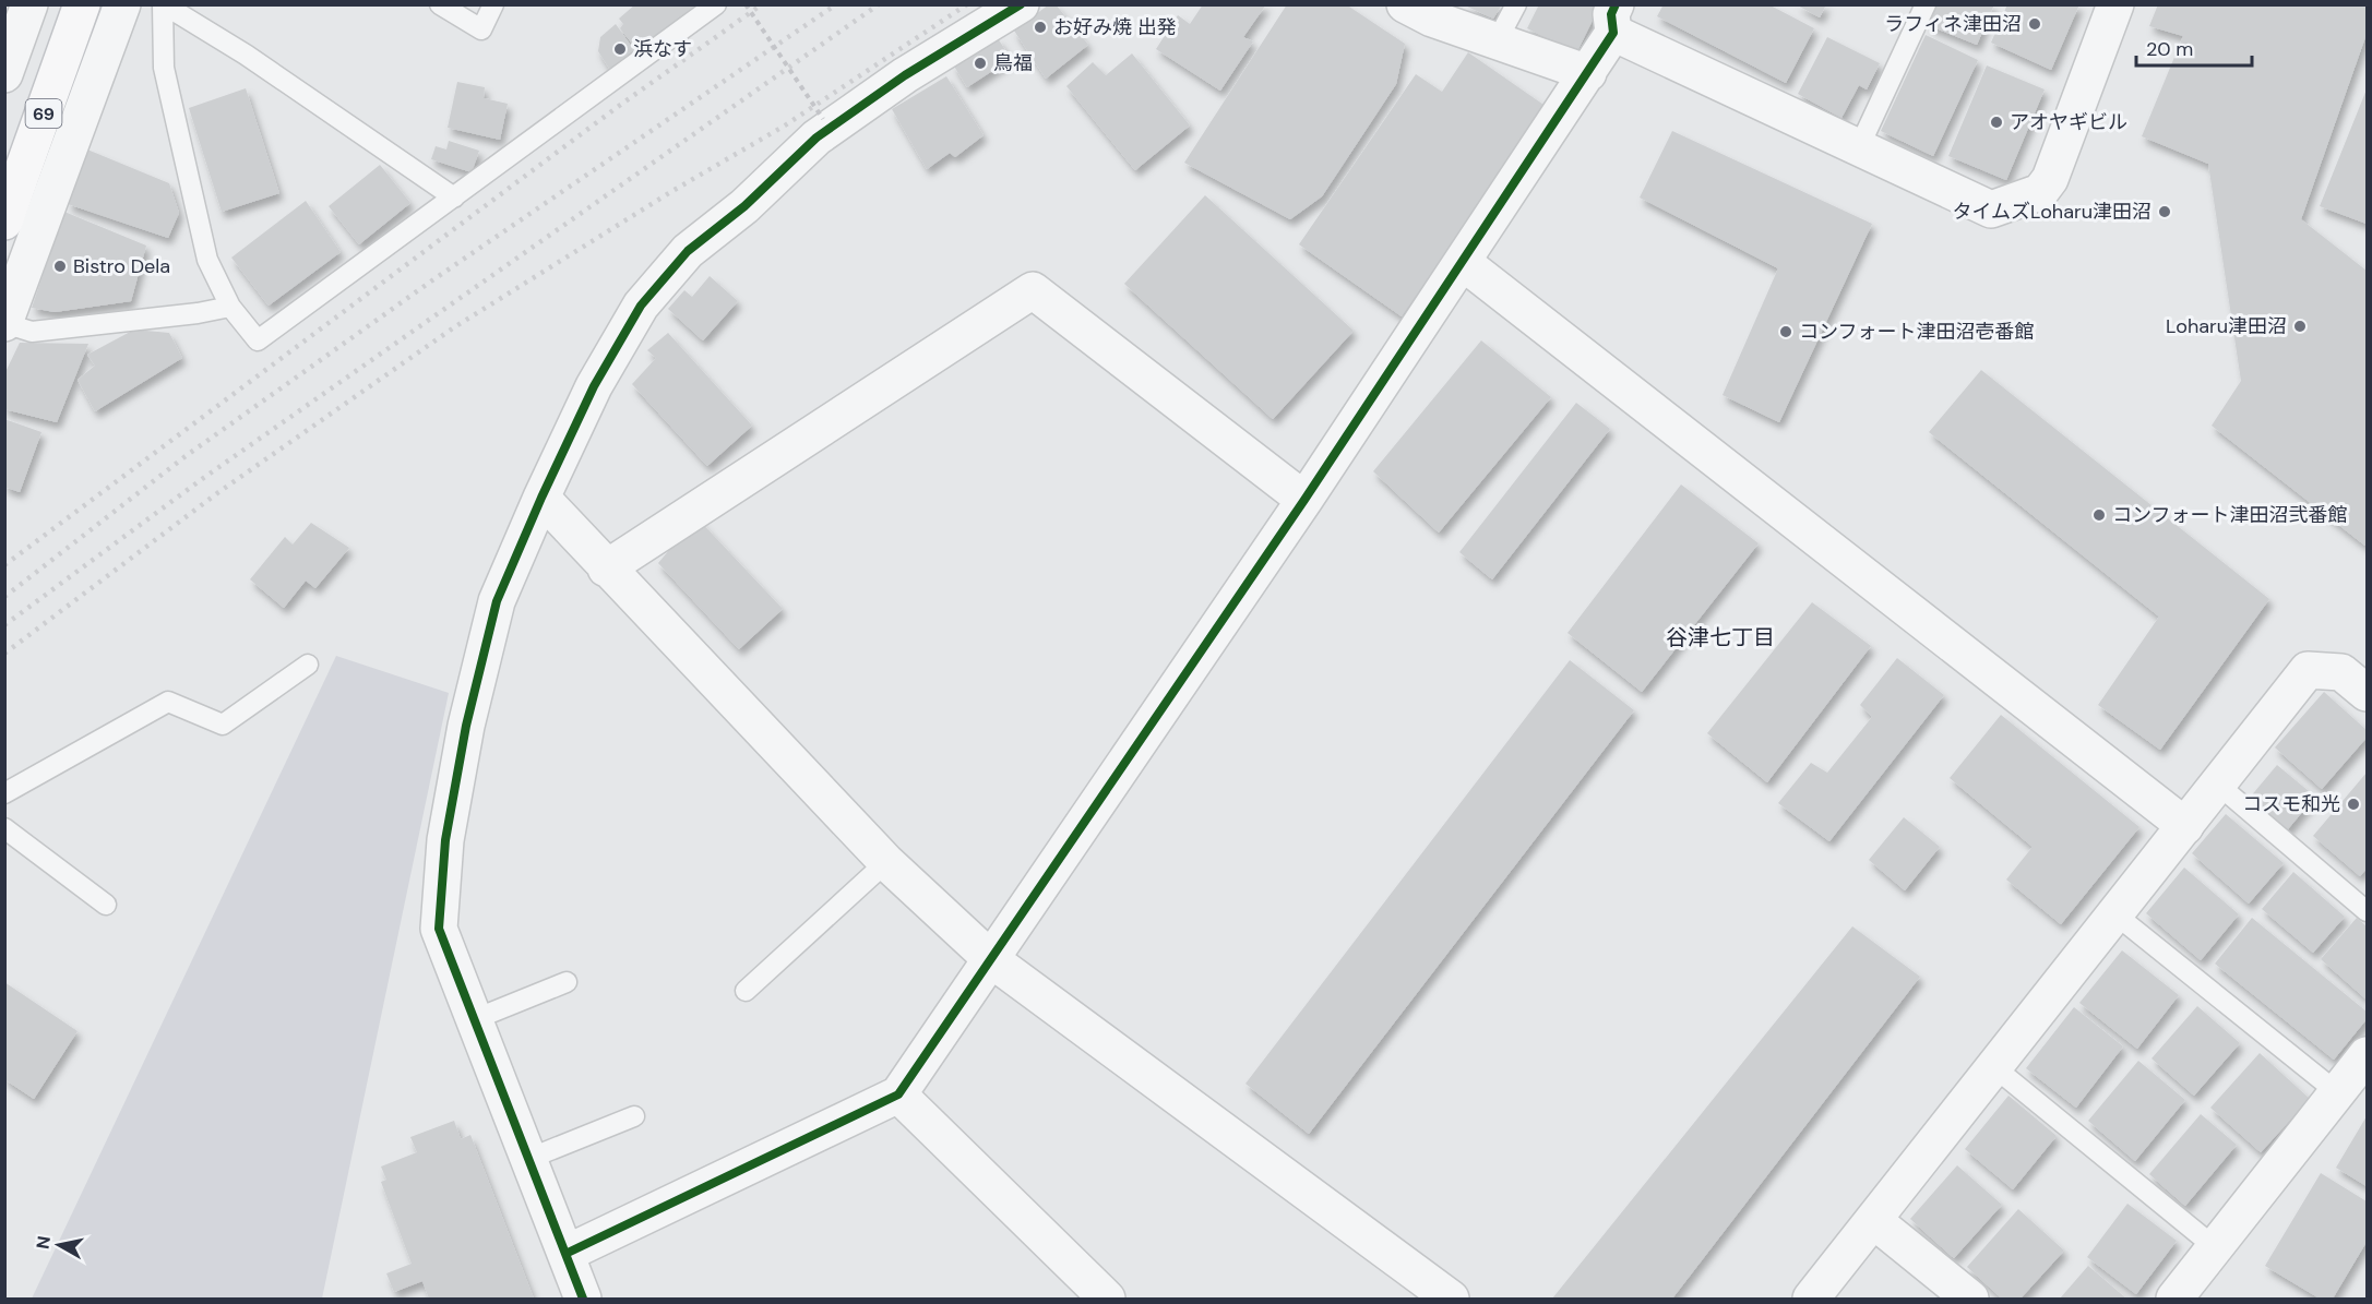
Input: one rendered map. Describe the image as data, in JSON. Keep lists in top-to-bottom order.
{
  "streets": {
    "main road": ["69"]
  },
  "districts": ["谷津七丁目"],
  "places": [
    "ラフィネ津田沼",
    "お好み焼 出発",
    "浜なす",
    "鳥福",
    "アオヤギビル",
    "タイムズLoharu津田沼",
    "Bistro Dela",
    "Loharu津田沼",
    "コンフォート津田沼壱番館",
    "コンフォート津田沼弐番館",
    "コスモ和光"
  ],
  "scale_bar": "20 m",
  "north": "left"
}
